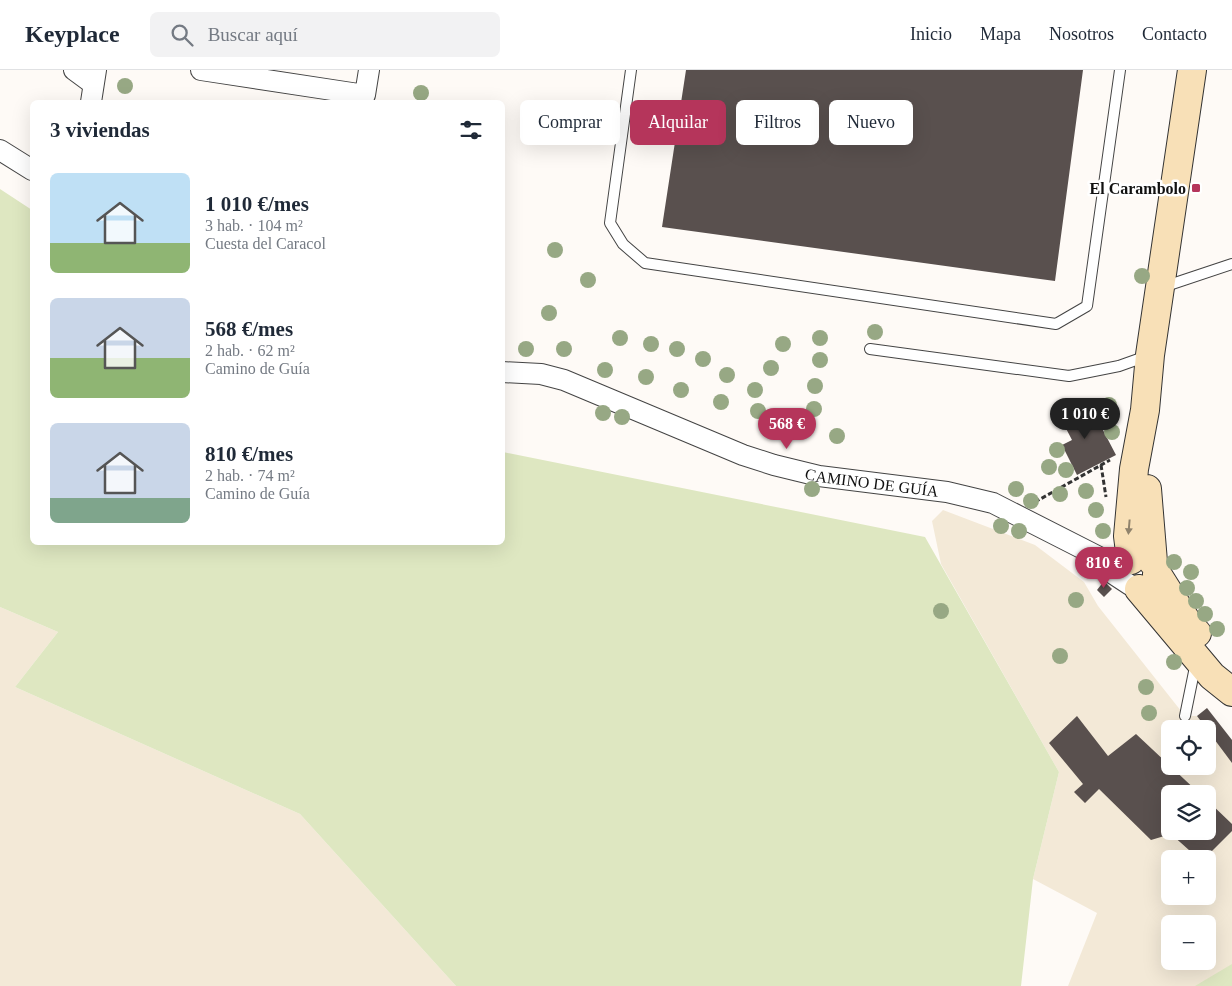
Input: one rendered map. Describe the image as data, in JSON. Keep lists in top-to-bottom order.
{
  "streets": {
    "street": ["CAMINO DE GUÍA"]
  },
  "places": {
    "transit": ["El Carambolo"]
  },
  "page": {
    "header": "Keyplace",
    "search": "Buscar aquí",
    "nav": [
      "Inicio",
      "Mapa",
      "Nosotros",
      "Contacto"
    ],
    "chip": [
      "Comprar",
      "Alquilar",
      "Filtros",
      "Nuevo"
    ],
    "heading": "3 viviendas",
    "list": [
      {
        "name": "1 010 €/mes",
        "note": "3 hab. · 104 m² · Cuesta del Caracol"
      },
      {
        "name": "568 €/mes",
        "note": "2 hab. · 62 m² · Camino de Guía"
      },
      {
        "name": "810 €/mes",
        "note": "2 hab. · 74 m² · Camino de Guía"
      }
    ],
    "price": ["1 010 €", "568 €", "810 €"],
    "map_buttons": ["+", "−"]
  }
}
